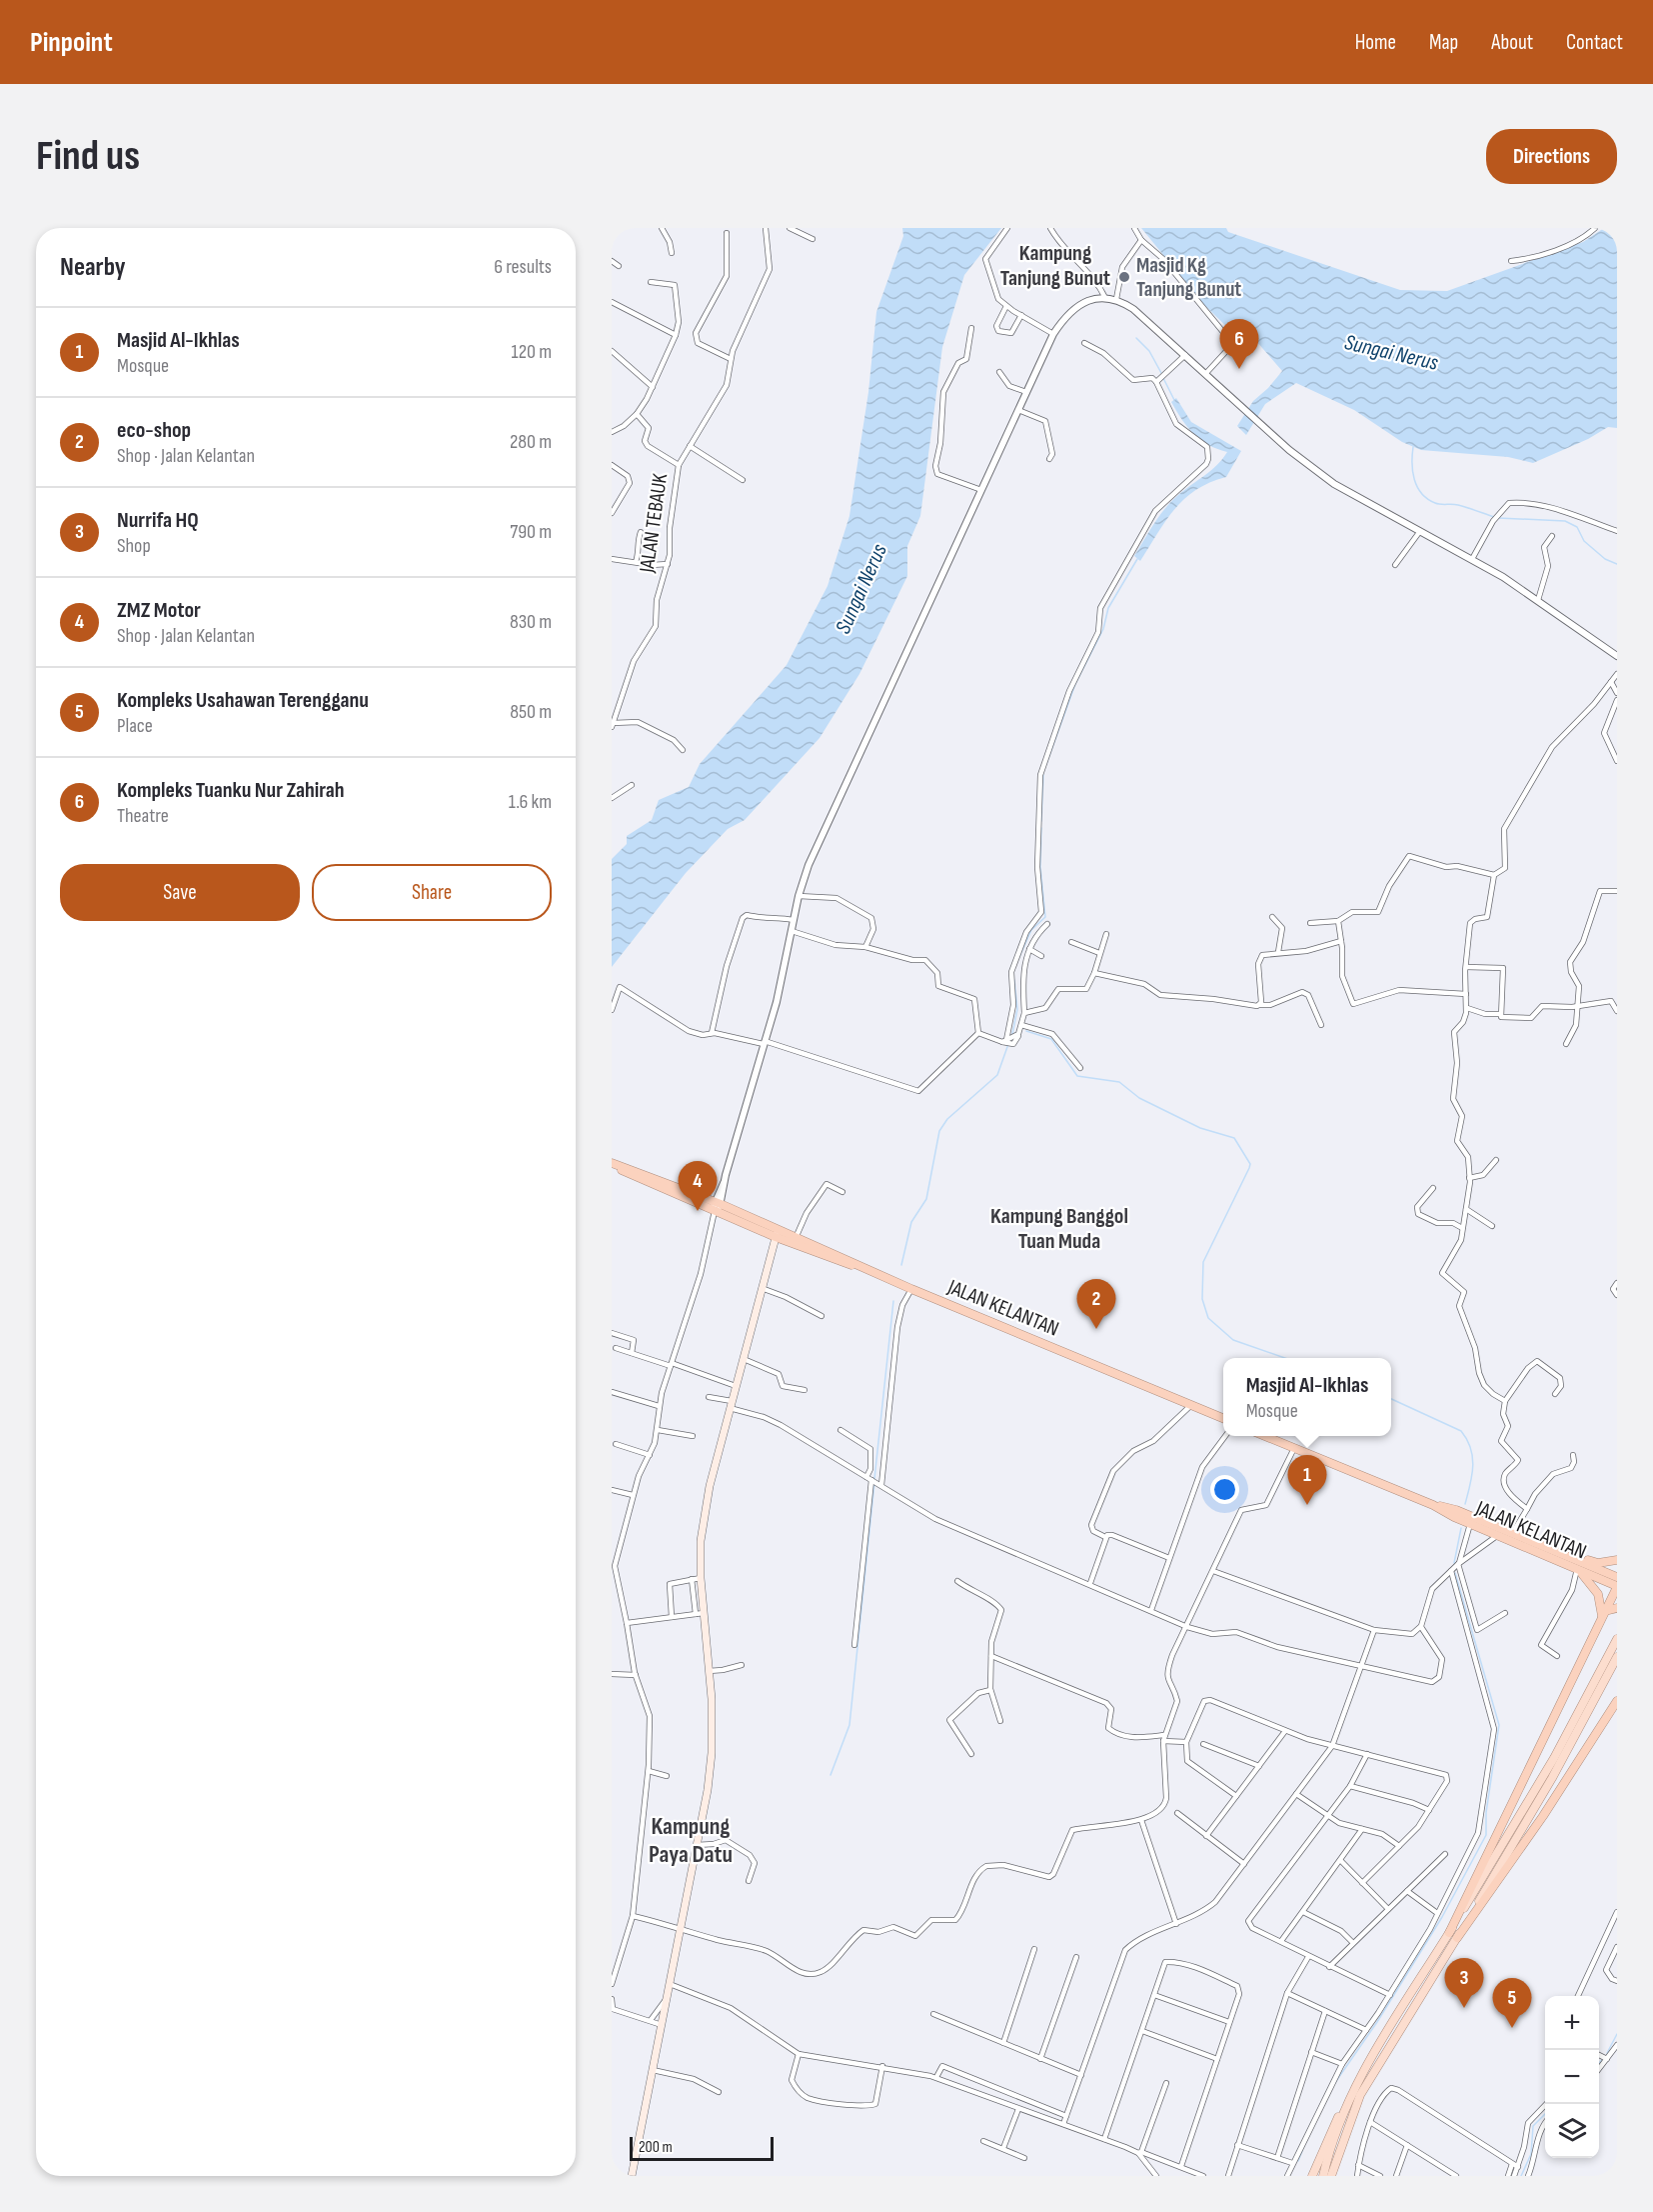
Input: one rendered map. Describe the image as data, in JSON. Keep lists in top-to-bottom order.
{
  "streets": {
    "highway": ["JALAN KELANTAN"],
    "street": ["JALAN TEBAUK"]
  },
  "districts": ["Kampung Tanjung Bunut", "Kampung Banggol Tuan Muda", "Kampung Paya Datu"],
  "water": ["Sungai Nerus"],
  "places": ["Masjid Kg Tanjung Bunut"],
  "scale_bar": "200 m",
  "page": {
    "header": "Pinpoint",
    "nav": [
      "Home",
      "Map",
      "About",
      "Contact"
    ],
    "buttons": [
      "Directions",
      ["Save", "Share"]
    ],
    "title": "Find us",
    "heading": ["Nearby", "6 results"],
    "list": [
      {
        "mark": "1",
        "name": "Masjid Al-Ikhlas",
        "note": "Mosque",
        "value": "120 m"
      },
      {
        "mark": "2",
        "name": "eco-shop",
        "note": "Shop · Jalan Kelantan",
        "value": "280 m"
      },
      {
        "mark": "3",
        "name": "Nurrifa HQ",
        "note": "Shop",
        "value": "790 m"
      },
      {
        "mark": "4",
        "name": "ZMZ Motor",
        "note": "Shop · Jalan Kelantan",
        "value": "830 m"
      },
      {
        "mark": "5",
        "name": "Kompleks Usahawan Terengganu",
        "note": "Place",
        "value": "850 m"
      },
      {
        "mark": "6",
        "name": "Kompleks Tuanku Nur Zahirah",
        "note": "Theatre",
        "value": "1.6 km"
      }
    ],
    "pins": [
      "6",
      "4",
      "2",
      "1",
      "3",
      "5"
    ],
    "popup": ["Masjid Al-Ikhlas", "Mosque"],
    "map_buttons": ["+", "−"],
    "scale": "200 m"
  }
}
